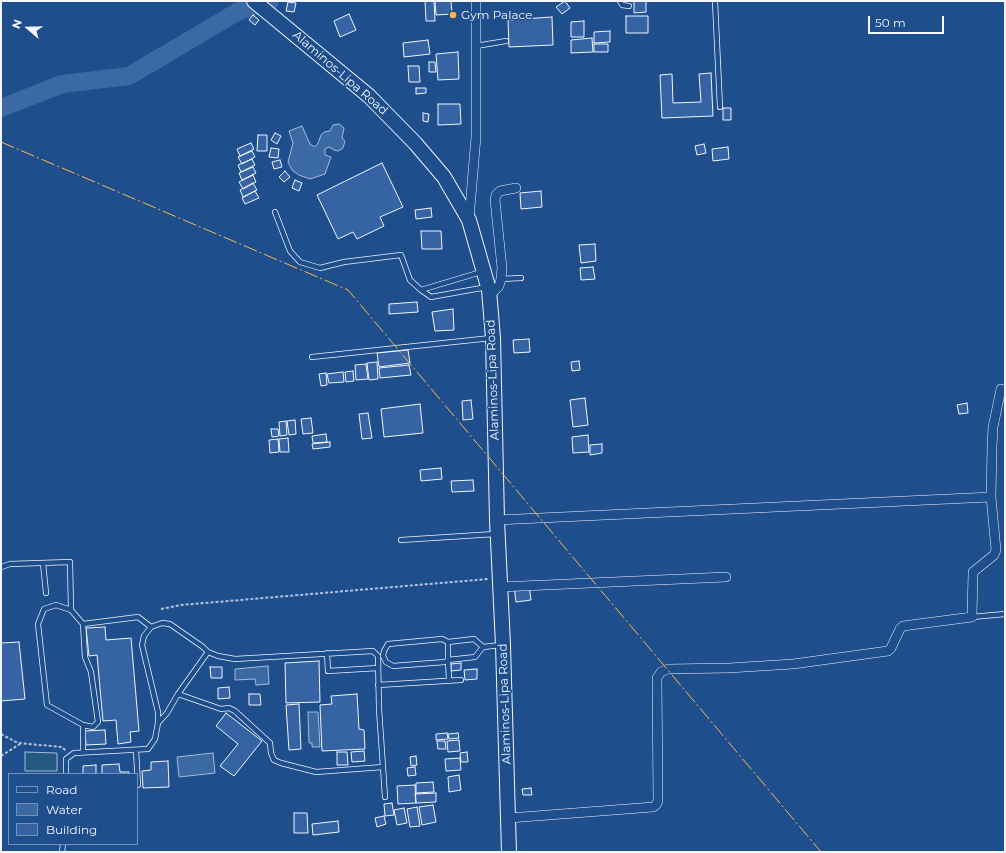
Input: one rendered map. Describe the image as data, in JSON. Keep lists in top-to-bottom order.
{
  "streets": {
    "main road": ["Alaminos-Lipa Road"]
  },
  "places": ["Gym Palace"],
  "legend": ["Road", "Water", "Building"],
  "scale_bar": "50 m",
  "north": "left"
}
